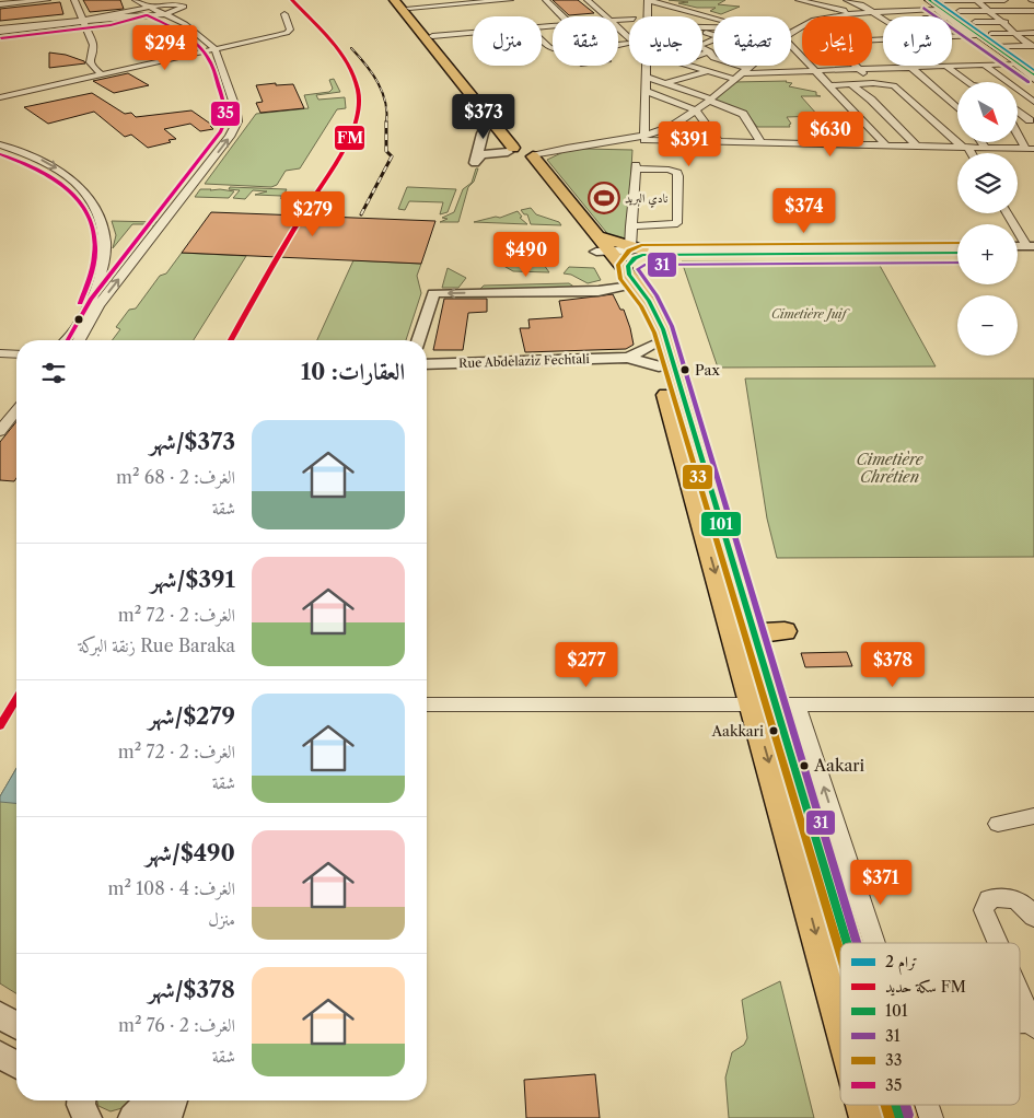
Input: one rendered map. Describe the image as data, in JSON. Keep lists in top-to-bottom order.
{
  "streets": {
    "street": ["Rue Abdelaziz Fechtali"]
  },
  "parks": ["Cimetière Juif", "Cimetière Chrétien"],
  "places": {
    "sports": ["نادي البريد"],
    "other": ["Pax", "Aakkari", "Aakari"]
  },
  "lines": [
    "tram line 2",
    "rail line FM",
    "transit line 101",
    "transit line 31",
    "transit line 35",
    "transit line 33"
  ],
  "legend": [
    "ترام 2",
    "سكة حديد FM",
    "101",
    "31",
    "33",
    "35"
  ],
  "north": "bottom right",
  "page": {
    "chip": [
      "شراء",
      "إيجار",
      "تصفية",
      "جديد",
      "شقة",
      "منزل"
    ],
    "price": [
      "$294",
      "$373",
      "$630",
      "$391",
      "$374",
      "$279",
      "$490",
      "$277",
      "$378",
      "$371"
    ],
    "map_buttons": ["+", "−"],
    "heading": "العقارات: 10",
    "list": [
      {
        "name": "$373/شهر",
        "note": "الغرف: 2 · 68 m² · شقة"
      },
      {
        "name": "$391/شهر",
        "note": "الغرف: 2 · 72 m² · Rue Baraka زنقة البركة"
      },
      {
        "name": "$279/شهر",
        "note": "الغرف: 2 · 72 m² · شقة"
      },
      {
        "name": "$490/شهر",
        "note": "الغرف: 4 · 108 m² · منزل"
      },
      {
        "name": "$378/شهر",
        "note": "الغرف: 2 · 76 m² · شقة"
      }
    ]
  }
}
